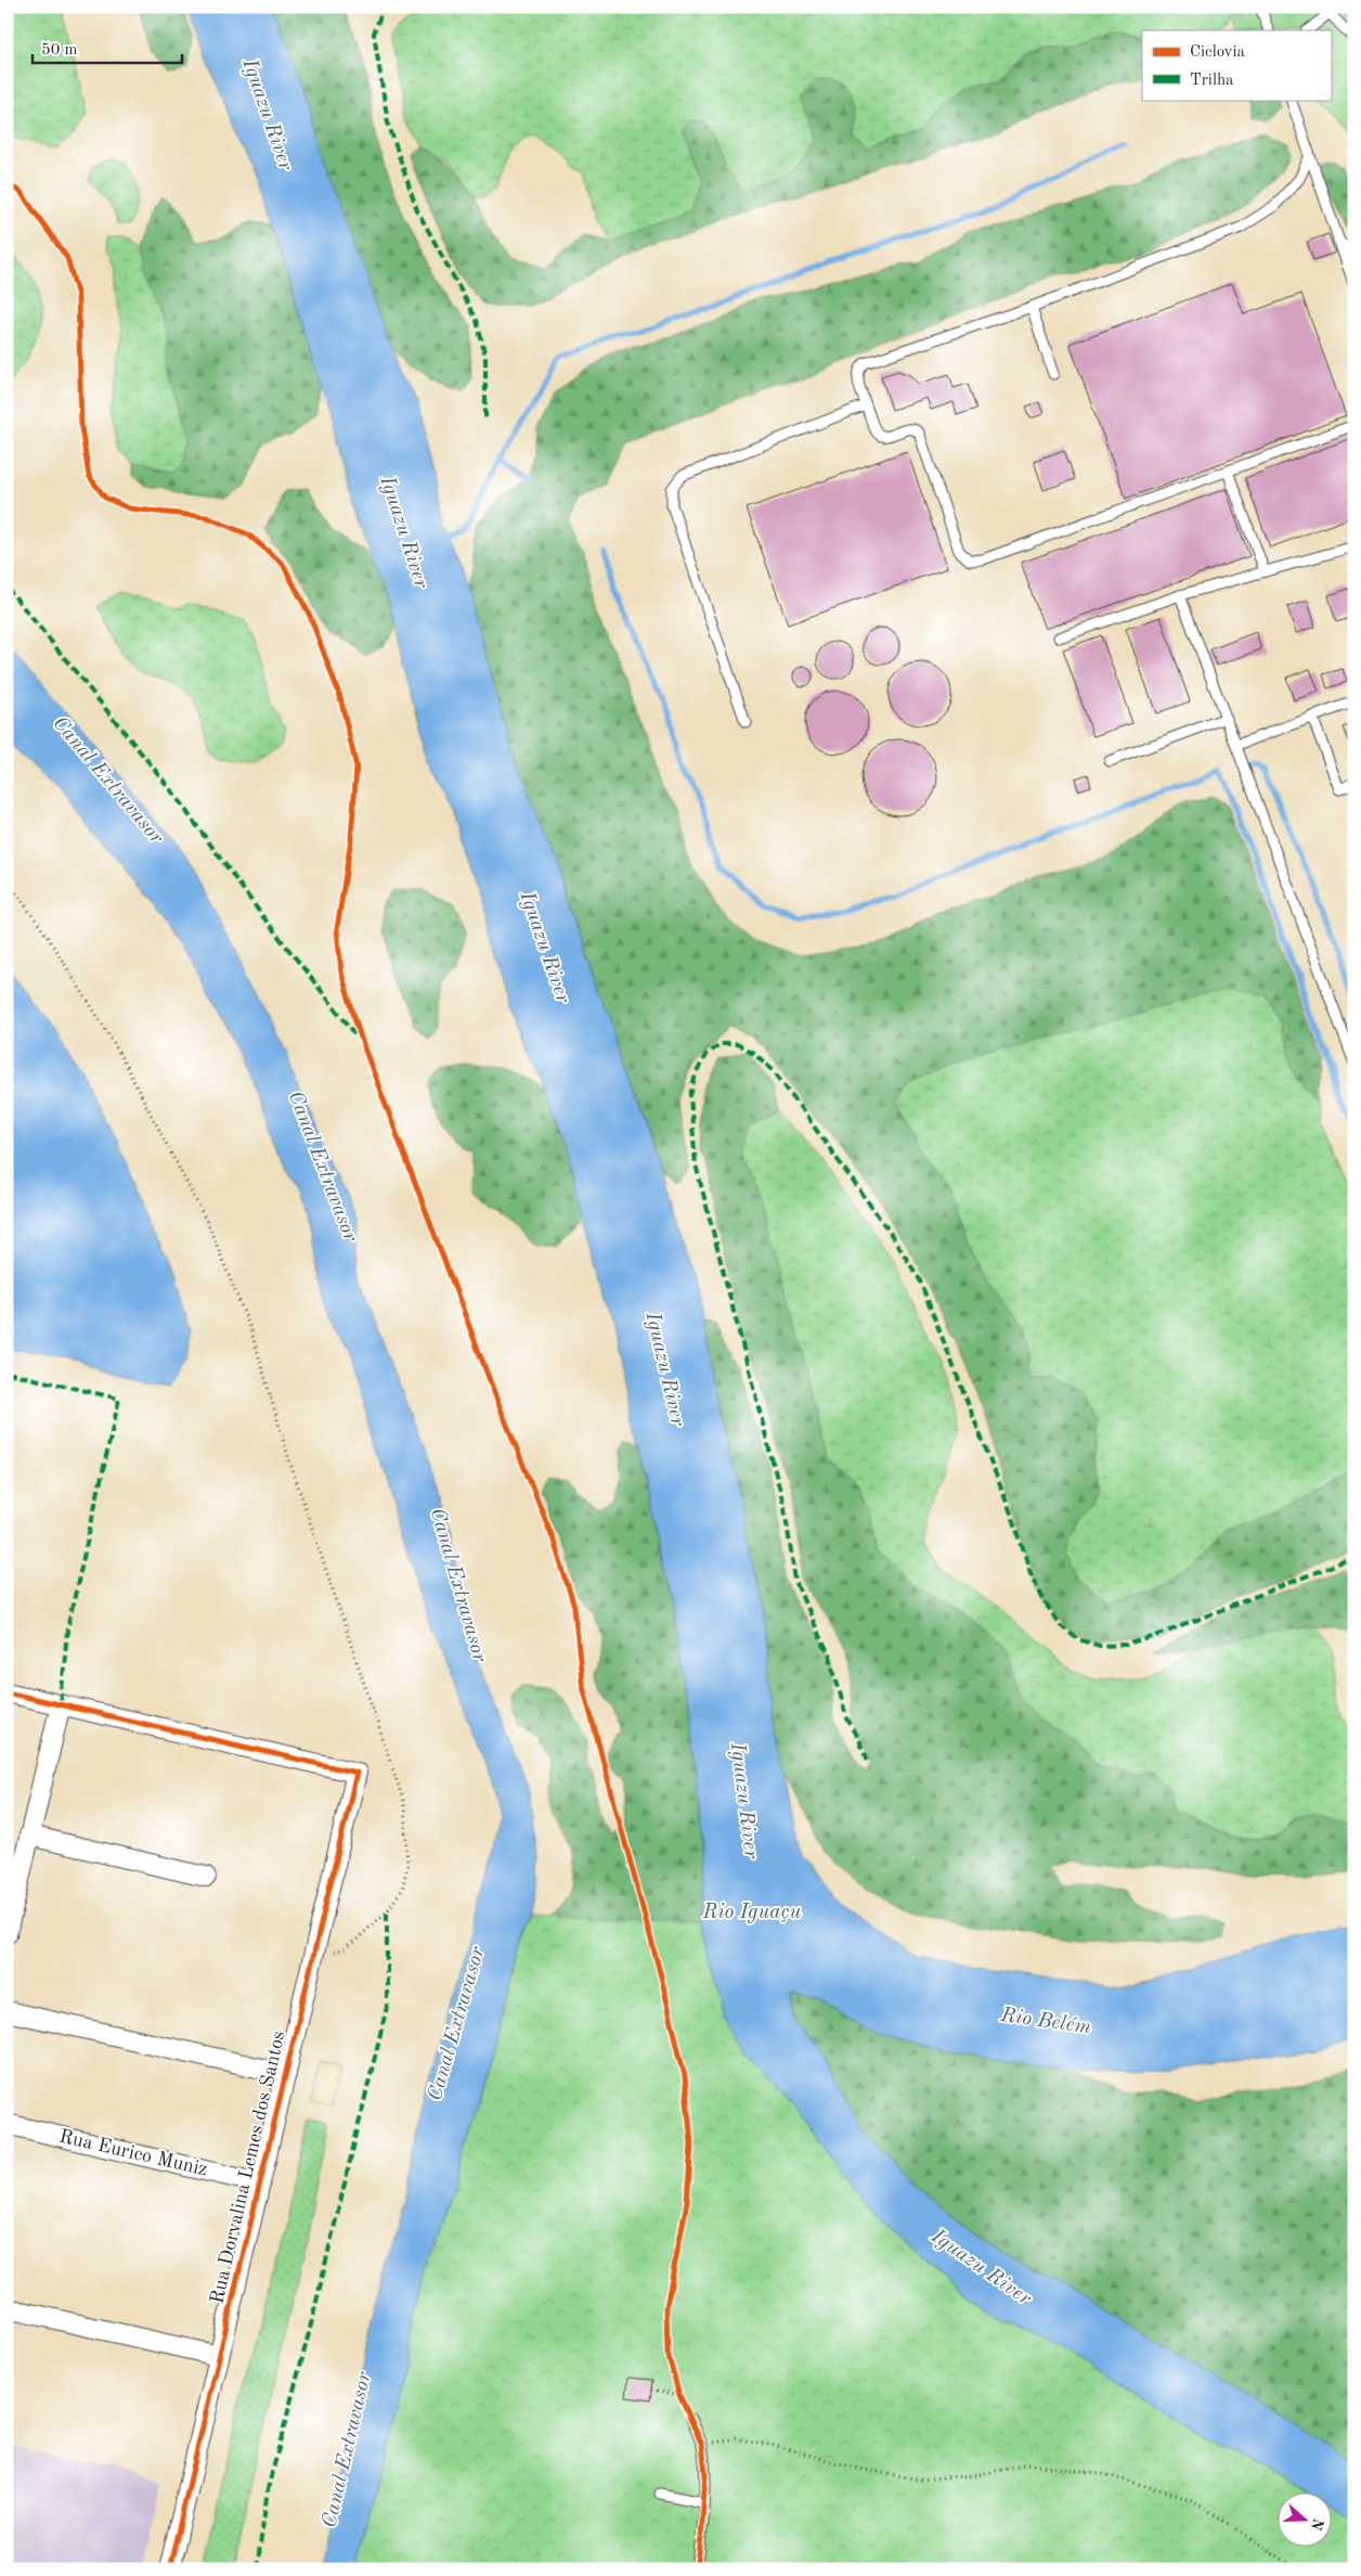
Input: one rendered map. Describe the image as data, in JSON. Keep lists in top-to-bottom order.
{
  "streets": {
    "street": ["Rua Eurico Muniz", "Rua Dorvalina Lemes dos Santos"]
  },
  "crossings": [
    ["Rua Eurico Muniz", "Rua Dorvalina Lemes dos Santos"]
  ],
  "water": [
    "Iguazu River",
    "Canal Extravasor",
    "Rio Iguaçu",
    "Rio Belém"
  ],
  "legend": ["Ciclovia", "Trilha"],
  "scale_bar": "50 m",
  "north": "right"
}
